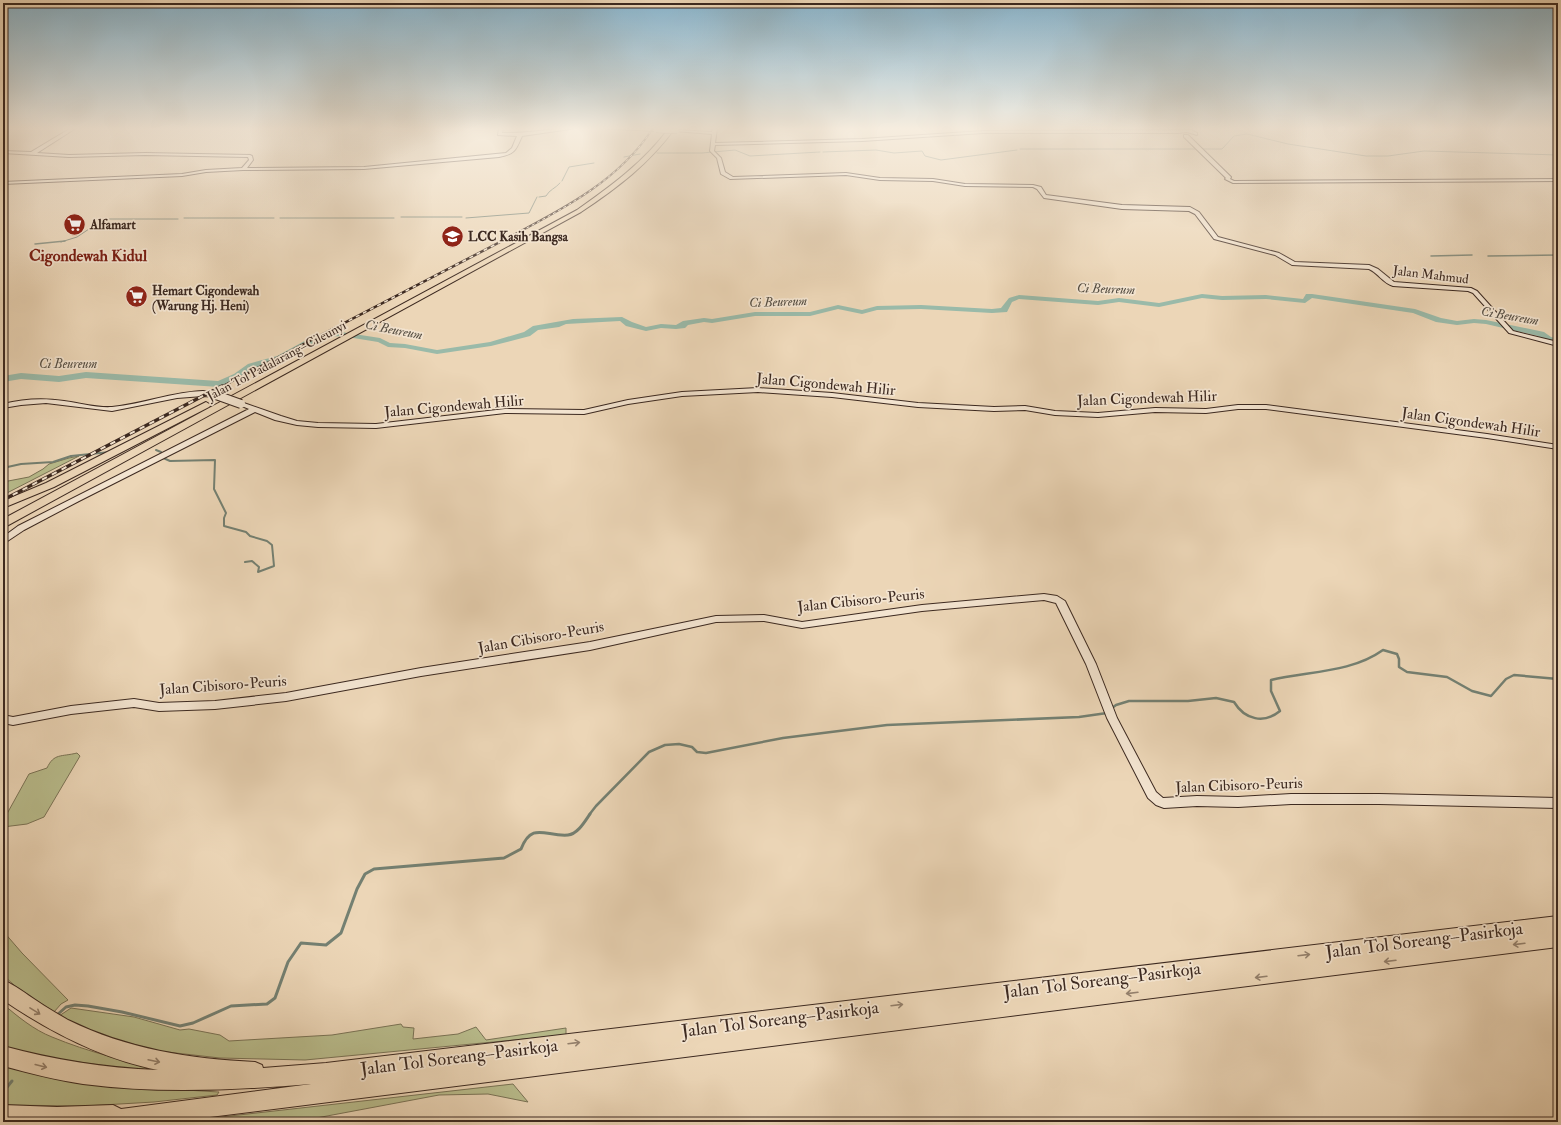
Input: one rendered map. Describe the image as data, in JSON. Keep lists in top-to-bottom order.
{
  "streets": {
    "highway": ["Jalan Tol Padalarang–Cileunyi", "Jalan Tol Soreang–Pasirkoja"],
    "street": ["Jalan Mahmud", "Jalan Cigondewah Hilir", "Jalan Cibisoro-Peuris"]
  },
  "districts": ["Cigondewah Kidul"],
  "water": ["Ci Beureum"],
  "places": {
    "supermarket": ["Alfamart", "Hemart Cigondewah (Warung Hj. Heni)"],
    "school or university": ["LCC Kasih Bangsa"]
  }
}
